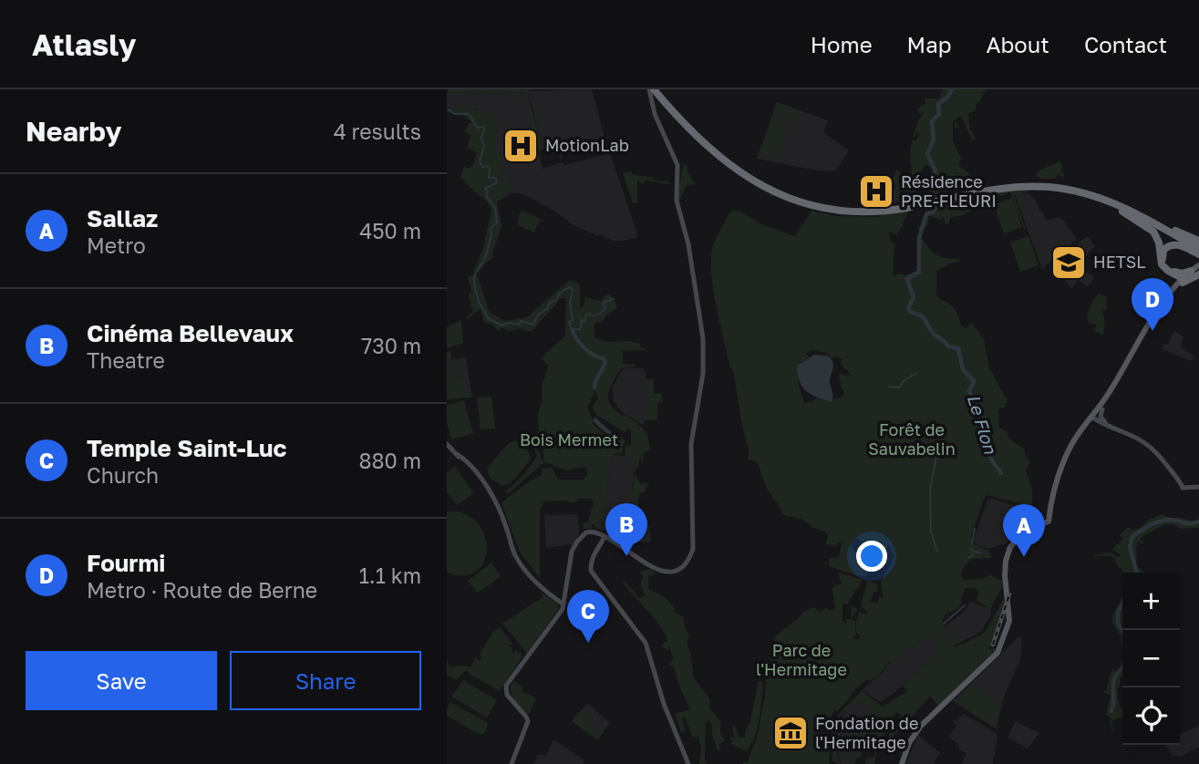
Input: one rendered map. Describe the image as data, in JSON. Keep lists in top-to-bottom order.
{
  "water": ["Le Flon"],
  "parks": ["Forêt de Sauvabelin", "Bois Mermet", "Parc de l'Hermitage"],
  "places": {
    "hospital": ["MotionLab", "Résidence PRE-FLEURI"],
    "school or university": ["HETSL"],
    "museum": ["Fondation de l'Hermitage"]
  },
  "page": {
    "header": "Atlasly",
    "nav": [
      "Home",
      "Map",
      "About",
      "Contact"
    ],
    "heading": ["Nearby", "4 results"],
    "list": [
      {
        "mark": "A",
        "name": "Sallaz",
        "note": "Metro",
        "value": "450 m"
      },
      {
        "mark": "B",
        "name": "Cinéma Bellevaux",
        "note": "Theatre",
        "value": "730 m"
      },
      {
        "mark": "C",
        "name": "Temple Saint-Luc",
        "note": "Church",
        "value": "880 m"
      },
      {
        "mark": "D",
        "name": "Fourmi",
        "note": "Metro · Route de Berne",
        "value": "1.1 km"
      }
    ],
    "pins": [
      "D",
      "B",
      "A",
      "C"
    ],
    "map_buttons": ["+", "−"],
    "buttons": ["Save", "Share"]
  }
}
